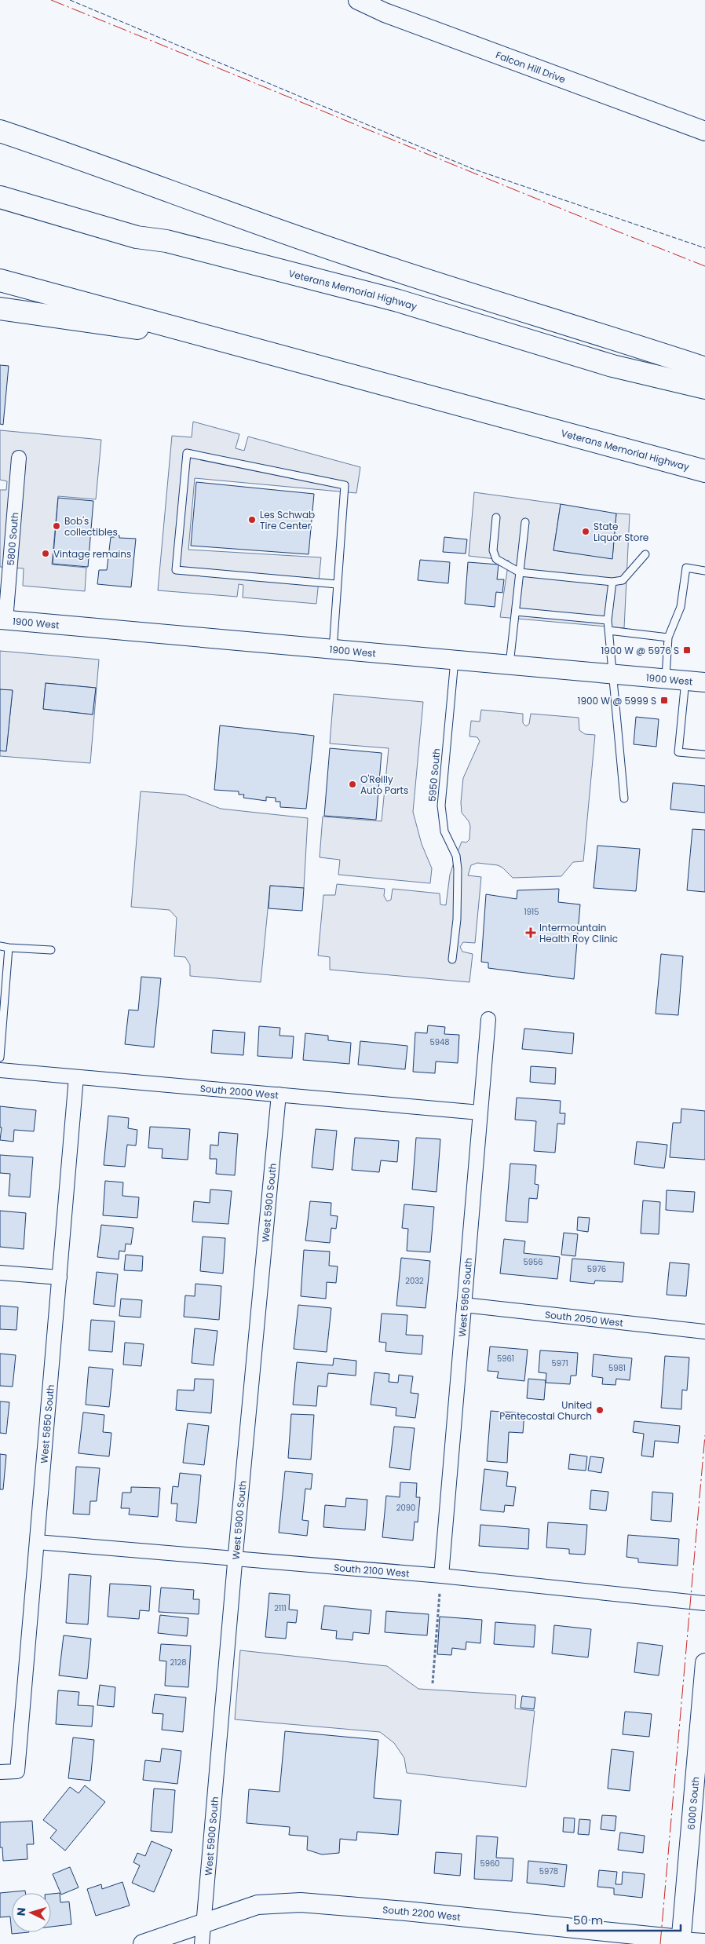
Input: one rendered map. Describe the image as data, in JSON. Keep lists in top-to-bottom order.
{
  "streets": {
    "highway": ["Veterans Memorial Highway"],
    "main road": [
      "Falcon Hill Drive",
      "1900 West",
      "6000 South",
      "South 2200 West"
    ],
    "street": [
      "5800 South",
      "South 2000 West",
      "West 5900 South",
      "West 5950 South",
      "South 2050 West",
      "West 5850 South",
      "South 2100 West"
    ],
    "lane": ["5950 South"]
  },
  "crossings": [
    ["5800 South", "1900 West"],
    ["1900 West", "5950 South"],
    ["South 2000 West", "West 5900 South"],
    ["South 2000 West", "West 5950 South"],
    ["South 2000 West", "West 5850 South"],
    ["West 5900 South", "South 2100 West"],
    ["West 5900 South", "South 2200 West"],
    ["West 5950 South", "South 2050 West"],
    ["West 5950 South", "South 2100 West"],
    ["West 5850 South", "South 2100 West"],
    ["6000 South", "South 2200 West"]
  ],
  "places": {
    "other": [
      "Les Schwab Tire Center",
      "Bob's collectibles",
      "State Liquor Store",
      "Vintage remains",
      "O'Reilly Auto Parts",
      "United Pentecostal Church"
    ],
    "transit": ["1900 W @ 5976 S", "1900 W @ 5999 S"],
    "health": ["Intermountain Health Roy Clinic"]
  },
  "house_numbers": [
    "1915",
    "5948",
    "5956",
    "5976",
    "2032",
    "5961",
    "5971",
    "5981",
    "2090",
    "2111",
    "2128",
    "5960",
    "5978"
  ],
  "scale_bar": "50 m",
  "north": "left"
}
